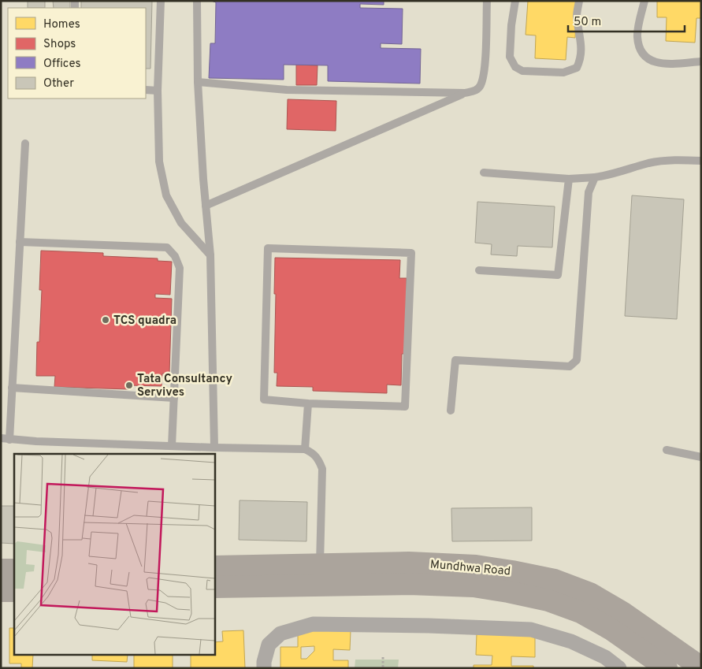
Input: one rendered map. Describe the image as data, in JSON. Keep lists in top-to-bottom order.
{
  "streets": {
    "highway": ["Mundhwa Road"]
  },
  "places": ["TCS quadra", "Tata Consultancy Servives"],
  "legend": [
    "Homes",
    "Shops",
    "Offices",
    "Other"
  ],
  "scale_bar": "50 m"
}
